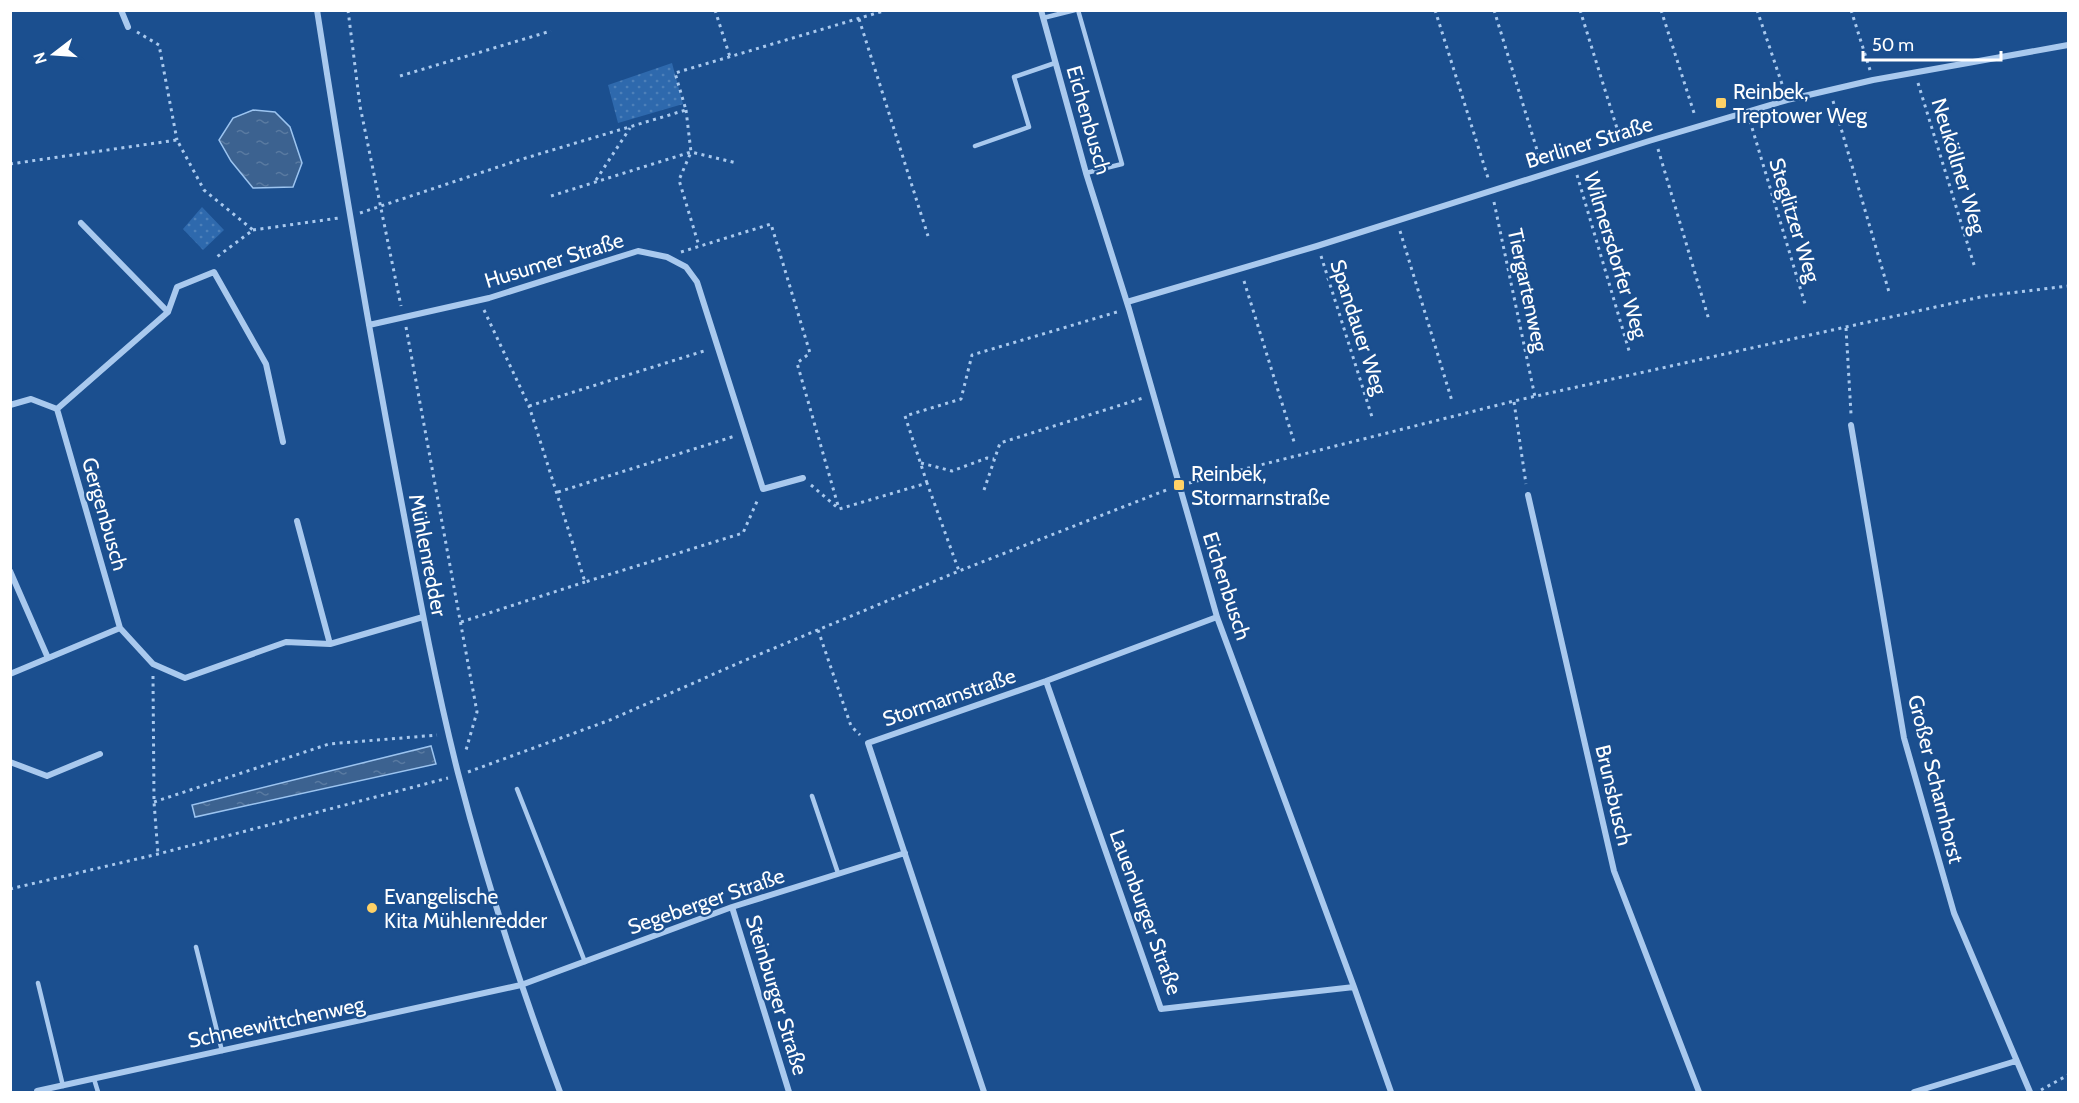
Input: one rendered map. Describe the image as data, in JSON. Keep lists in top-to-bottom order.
{
  "streets": {
    "street": [
      "Eichenbusch",
      "Berliner Straße",
      "Husumer Straße",
      "Gergenbusch",
      "Mühlenredder",
      "Stormarnstraße",
      "Großer Scharnhorst",
      "Brunsbusch",
      "Segeberger Straße",
      "Lauenburger Straße",
      "Steinburger Straße",
      "Schneewittchenweg"
    ],
    "path": [
      "Neuköllner Weg",
      "Steglitzer Weg",
      "Wilmersdorfer Weg",
      "Tiergartenweg",
      "Spandauer Weg"
    ]
  },
  "crossings": [
    ["Eichenbusch", "Berliner Straße"],
    ["Eichenbusch", "Stormarnstraße"],
    ["Eichenbusch", "Lauenburger Straße"],
    ["Berliner Straße", "Neuköllner Weg"],
    ["Berliner Straße", "Steglitzer Weg"],
    ["Berliner Straße", "Wilmersdorfer Weg"],
    ["Berliner Straße", "Tiergartenweg"],
    ["Berliner Straße", "Spandauer Weg"],
    ["Husumer Straße", "Mühlenredder"],
    ["Gergenbusch", "Mühlenredder"],
    ["Mühlenredder", "Segeberger Straße"],
    ["Mühlenredder", "Schneewittchenweg"],
    ["Stormarnstraße", "Segeberger Straße"],
    ["Stormarnstraße", "Lauenburger Straße"],
    ["Segeberger Straße", "Steinburger Straße"],
    ["Segeberger Straße", "Schneewittchenweg"]
  ],
  "places": {
    "transit": ["Reinbek, Treptower Weg", "Reinbek, Stormarnstraße"],
    "other": ["Evangelische Kita Mühlenredder"]
  },
  "scale_bar": "50 m",
  "north": "left"
}
